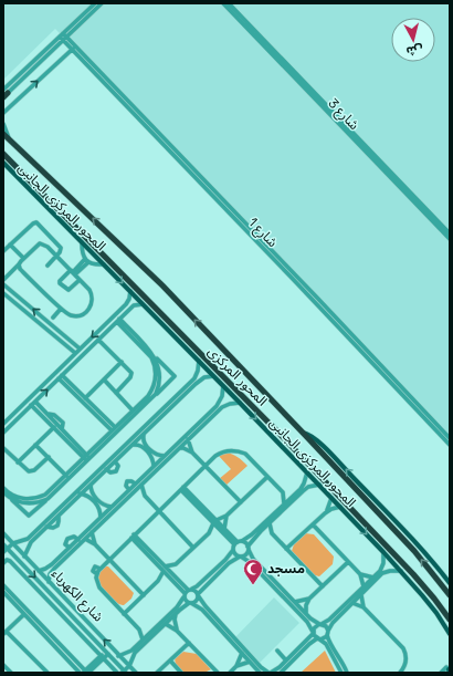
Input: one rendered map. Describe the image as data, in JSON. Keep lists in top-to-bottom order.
{
  "streets": {
    "highway": ["المحور المركزى"],
    "main road": ["المحور المركزى الجانبى"],
    "street": ["شارع 3", "شارع 1", "شارع الكهرباء"]
  },
  "crossings": [
    ["المحور المركزى الجانبى", "المحور المركزى"]
  ],
  "places": {
    "mosque": ["مسجد"]
  },
  "north": "bottom"
}
